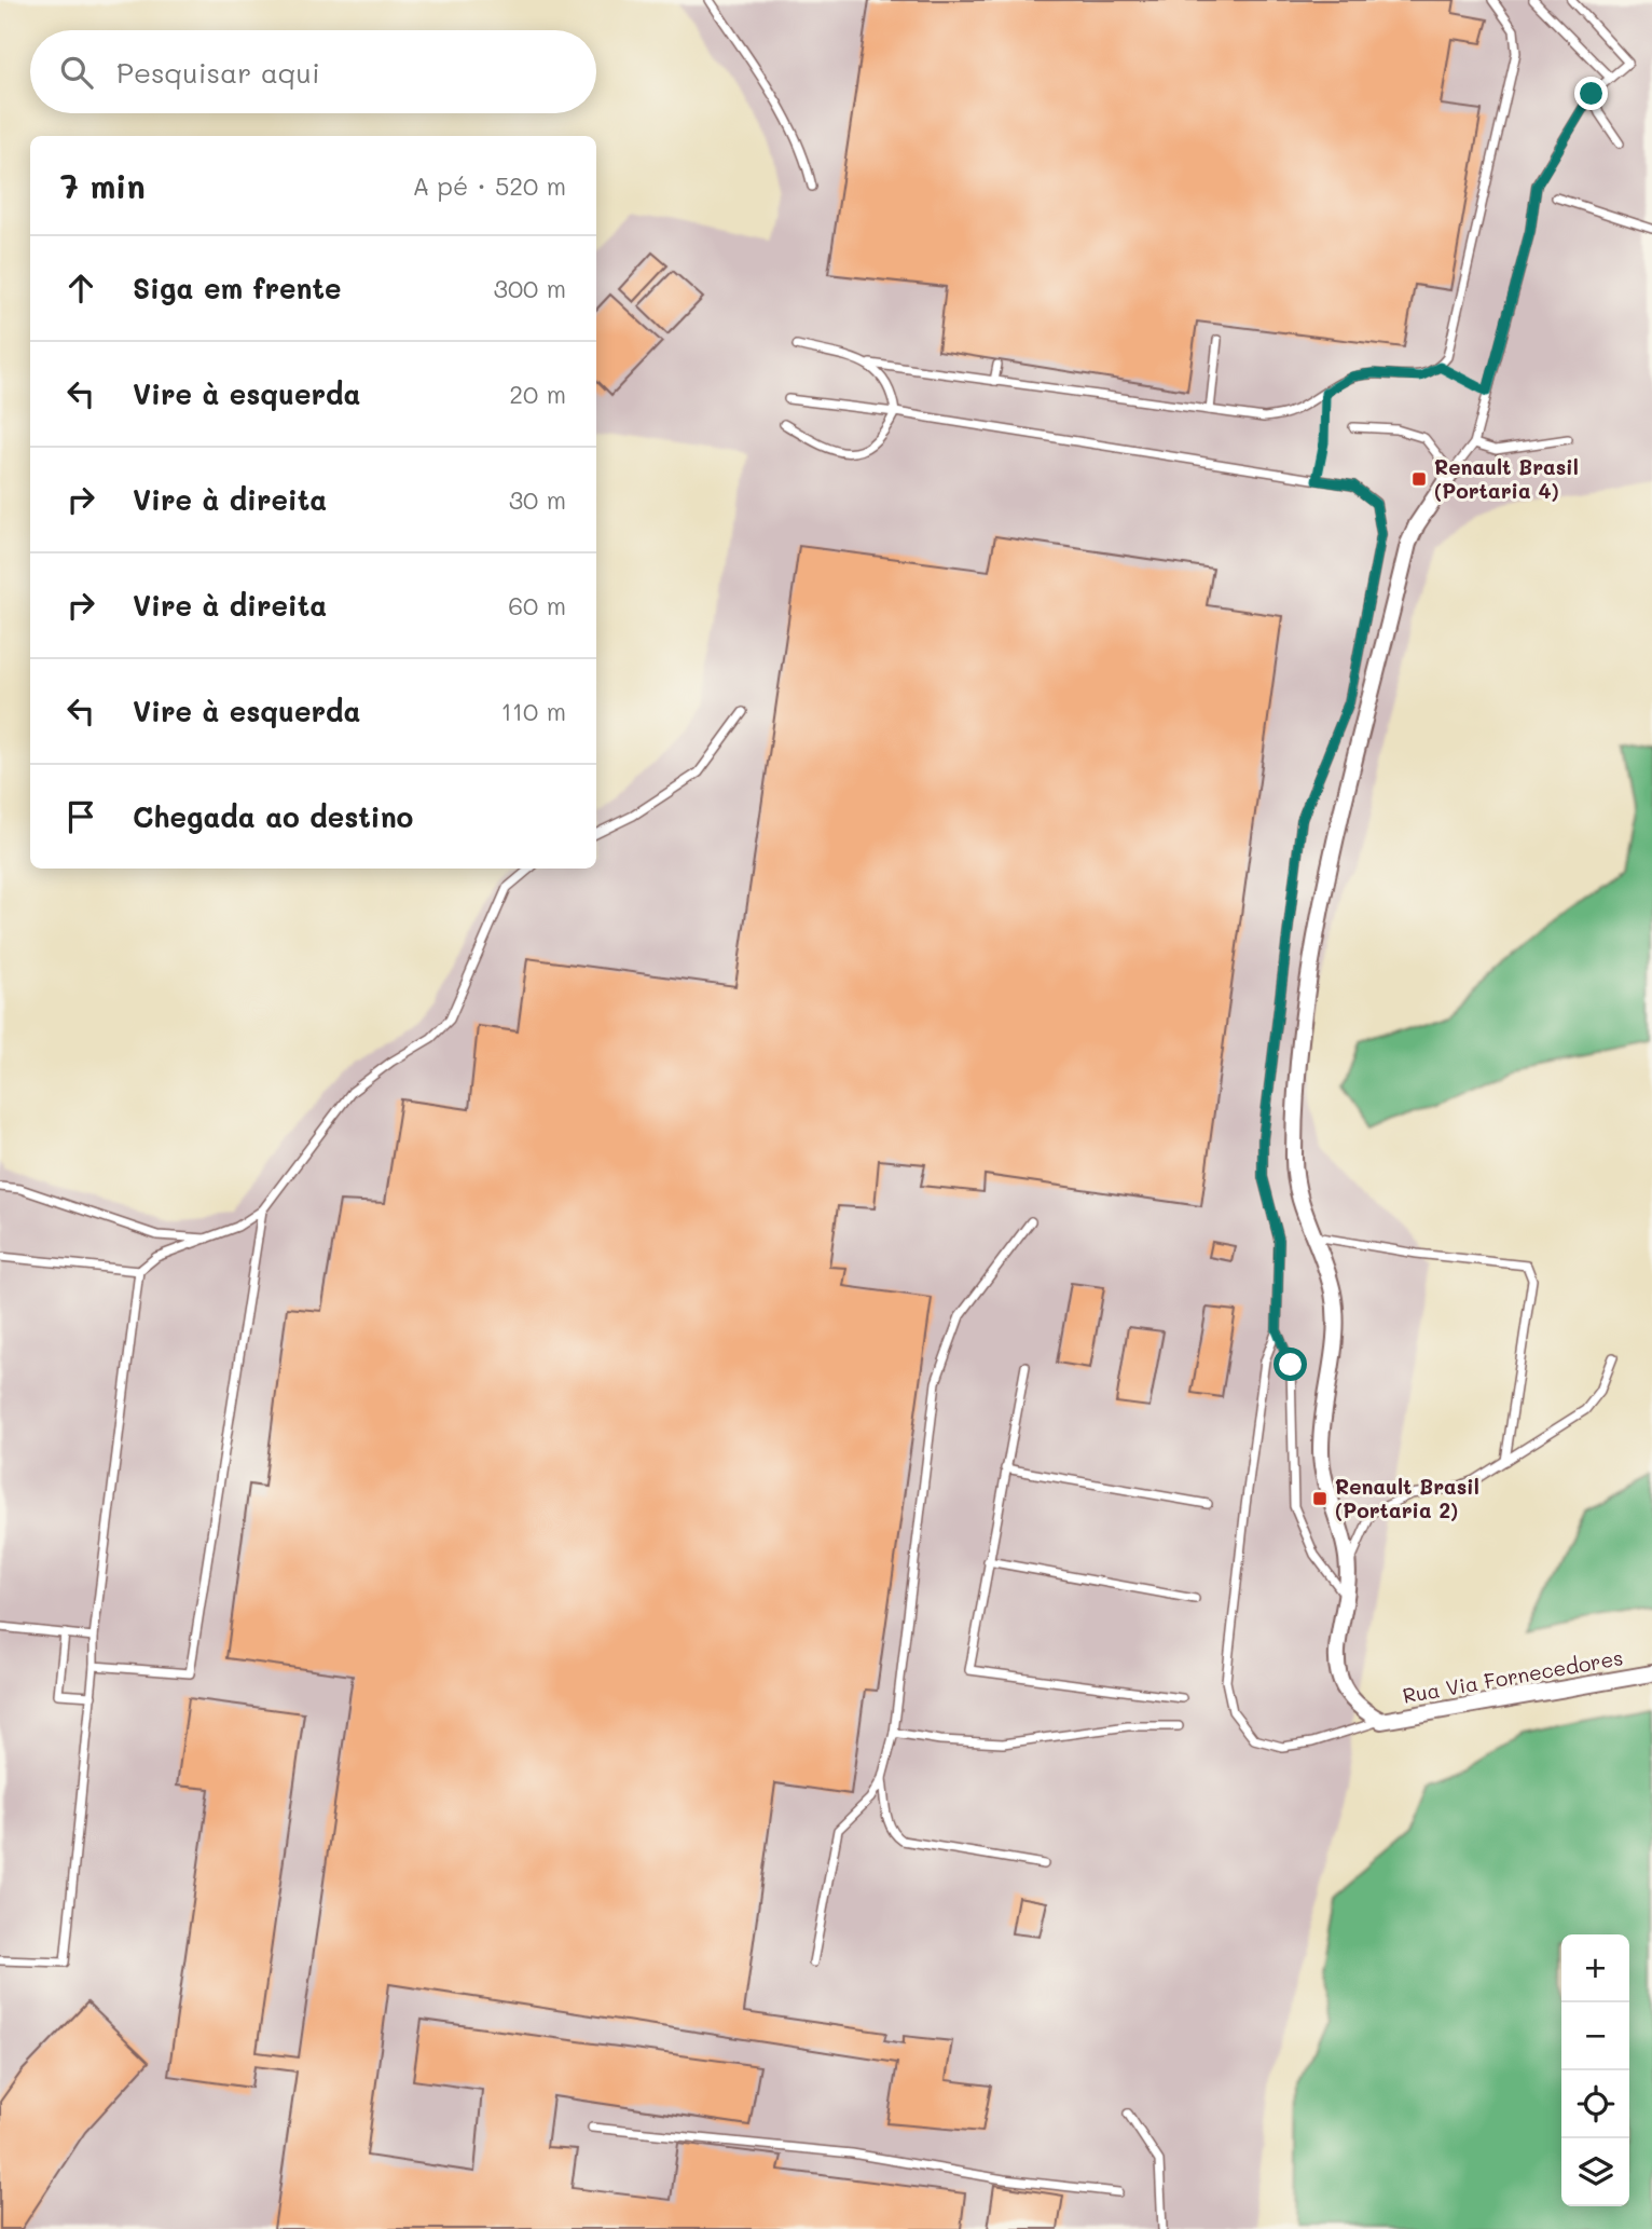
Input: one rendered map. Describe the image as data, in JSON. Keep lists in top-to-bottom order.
{
  "streets": {
    "street": ["Rua Via Fornecedores"]
  },
  "places": {
    "transit": ["Renault Brasil (Portaria 4)", "Renault Brasil (Portaria 2)"]
  },
  "page": {
    "search": "Pesquisar aqui",
    "heading": ["7 min", "A pé · 520 m"],
    "list": [
      ["Siga em frente", "300 m"],
      ["Vire à esquerda", "20 m"],
      ["Vire à direita", "30 m"],
      ["Vire à direita", "60 m"],
      ["Vire à esquerda", "110 m"],
      "Chegada ao destino"
    ],
    "map_buttons": ["+", "−"]
  }
}
